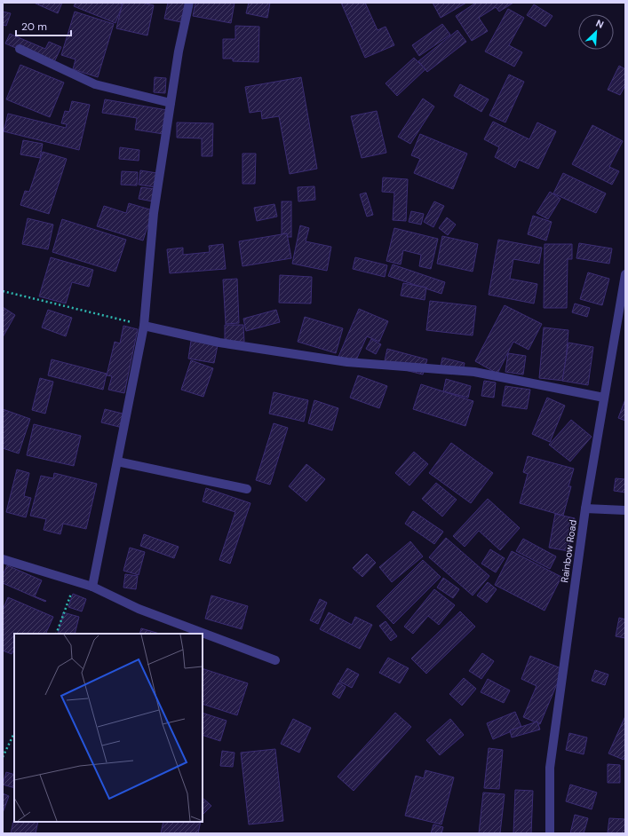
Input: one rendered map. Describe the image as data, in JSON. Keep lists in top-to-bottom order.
{
  "streets": {
    "street": ["Rainbow Road"]
  },
  "scale_bar": "20 m",
  "north": "top right"
}
